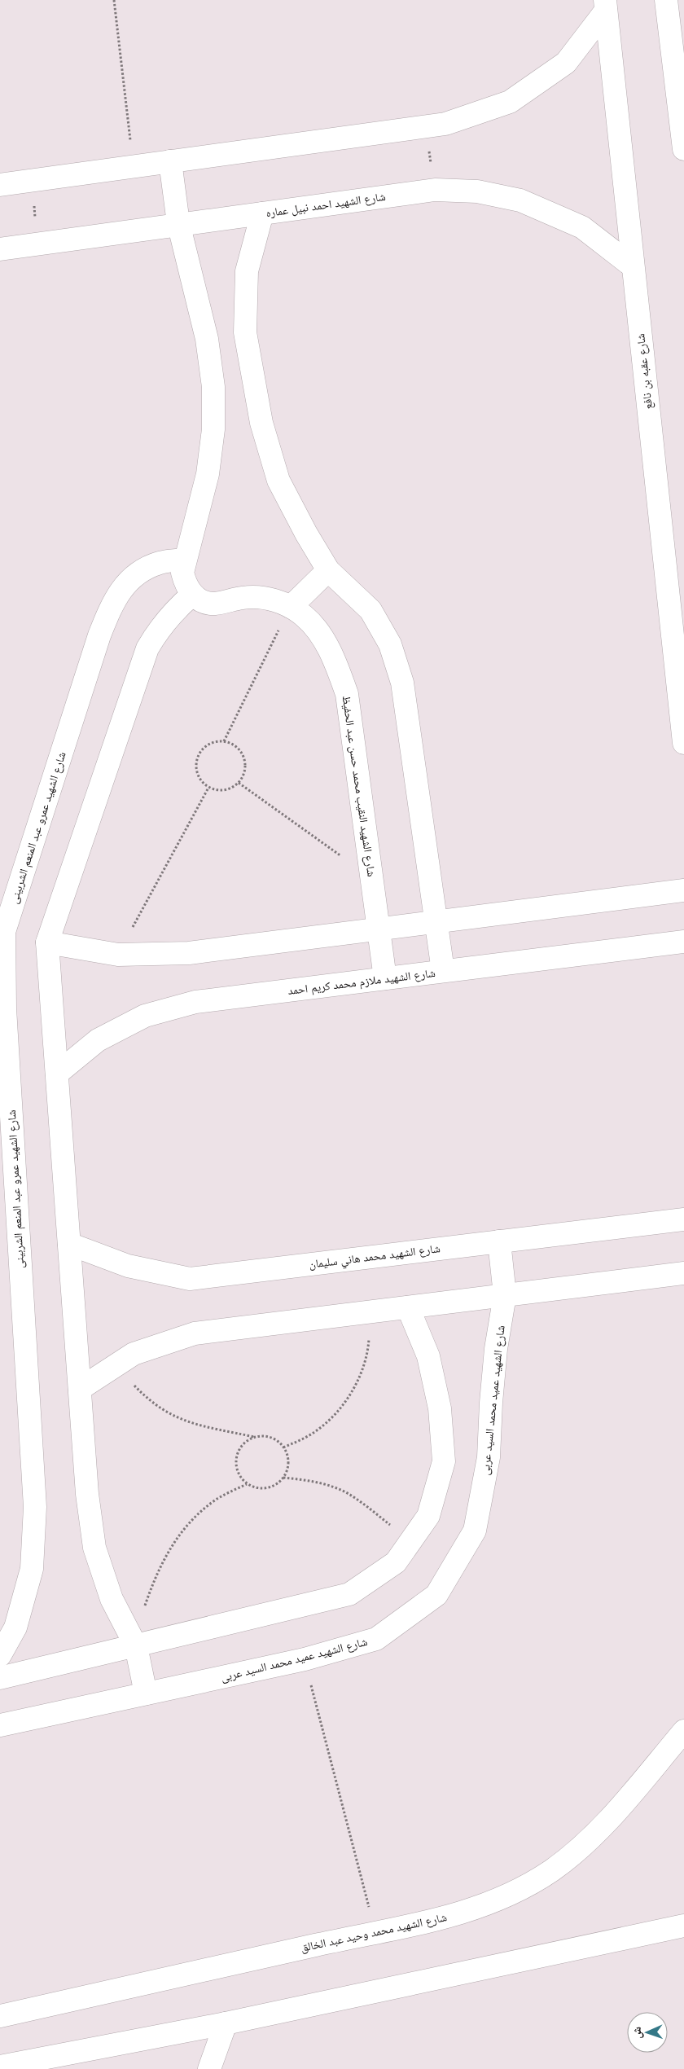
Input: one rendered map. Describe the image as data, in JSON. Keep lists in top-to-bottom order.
{
  "streets": {
    "street": [
      "شارع الشهيد احمد نبيل عماره",
      "شارع عقبه بن نافع",
      "شارع الشهيد النقيب محمد حسن عبد الحفيظ",
      "شارع الشهيد عمرو عبد المنعم الشربينى",
      "شارع الشهيد ملازم محمد كريم احمد",
      "شارع الشهيد محمد هاني سليمان",
      "شارع الشهيد عميد محمد السيد عربى",
      "شارع الشهيد محمد وحيد عبد الخالق"
    ]
  },
  "crossings": [
    ["شارع الشهيد احمد نبيل عماره", "شارع عقبه بن نافع"],
    ["شارع الشهيد النقيب محمد حسن عبد الحفيظ", "شارع الشهيد ملازم محمد كريم احمد"],
    ["شارع الشهيد محمد هاني سليمان", "شارع الشهيد عميد محمد السيد عربى"]
  ],
  "north": "left"
}
